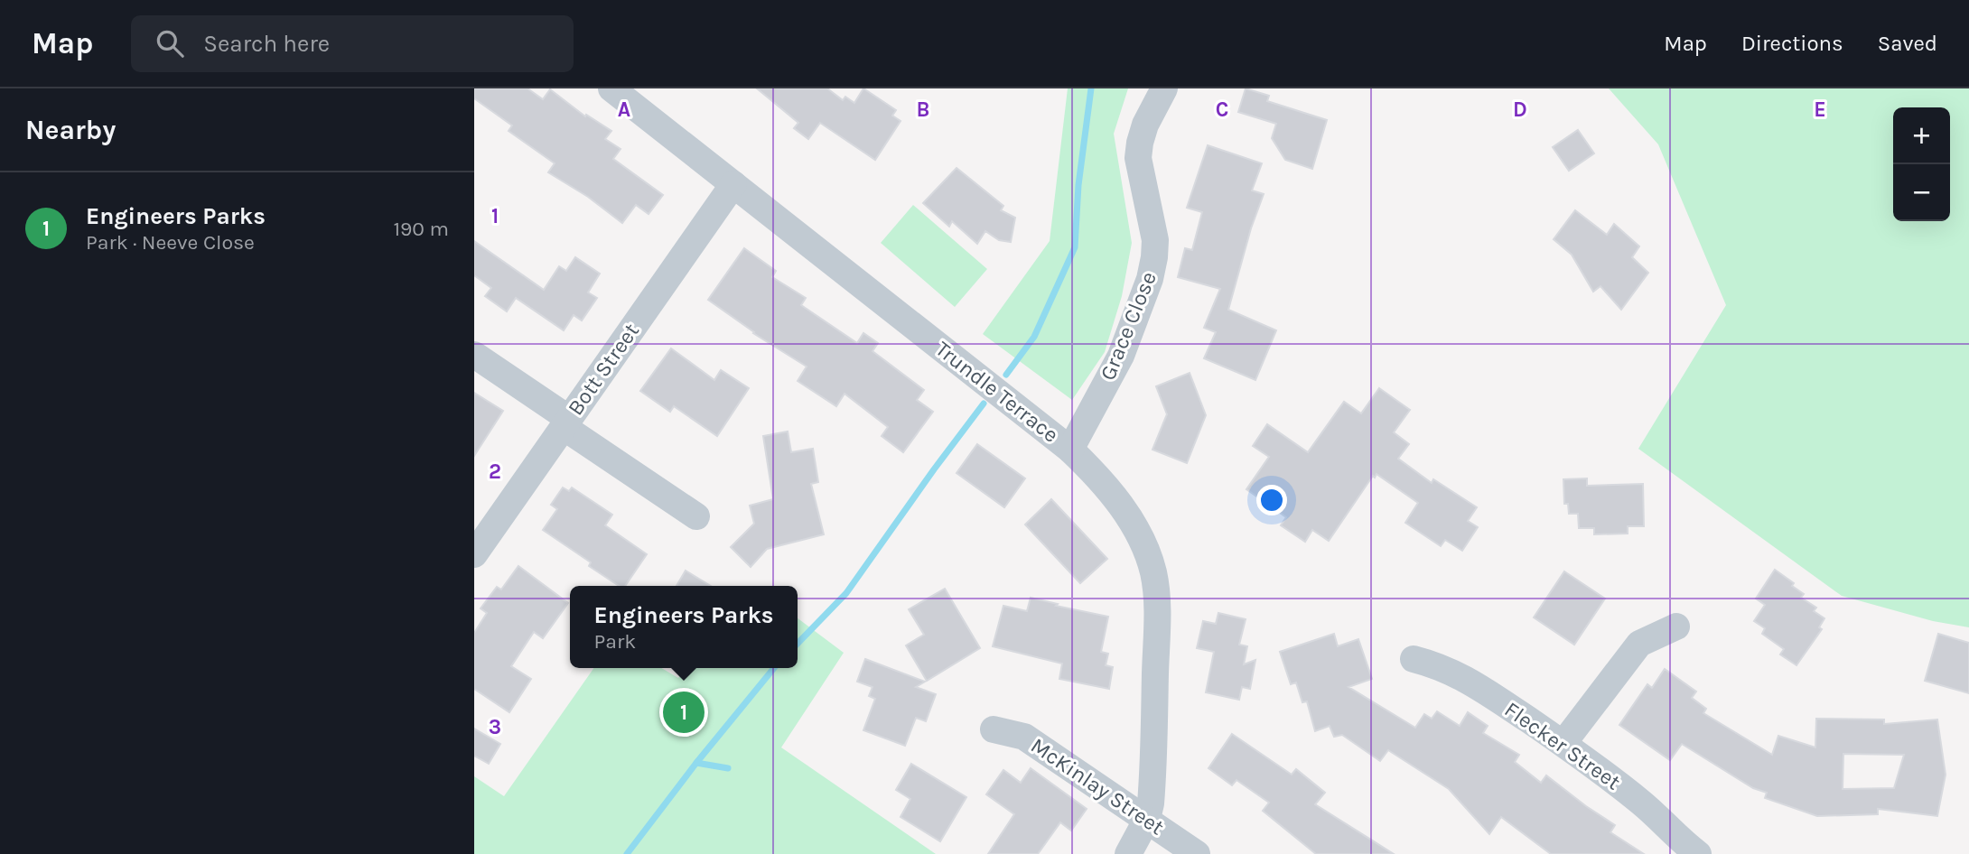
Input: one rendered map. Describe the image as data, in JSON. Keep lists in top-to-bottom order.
{
  "streets": {
    "street": [
      "Grace Close",
      "Bott Street",
      "Trundle Terrace",
      "Flecker Street",
      "McKinlay Street"
    ]
  },
  "crossings": [
    ["Grace Close", "Trundle Terrace"],
    ["Bott Street", "Trundle Terrace"],
    ["Trundle Terrace", "McKinlay Street"]
  ],
  "page": {
    "header": "Map",
    "search": "Search here",
    "nav": ["Map", "Directions", "Saved"],
    "heading": "Nearby",
    "map_buttons": ["+", "−"],
    "list": [
      {
        "mark": "1",
        "name": "Engineers Parks",
        "note": "Park · Neeve Close",
        "value": "190 m"
      }
    ],
    "popup": ["Engineers Parks", "Park"],
    "pins": "1"
  },
  "grid": {
    "columns": [
      "A",
      "B",
      "C",
      "D",
      "E"
    ],
    "rows": ["1", "2", "3"]
  }
}
